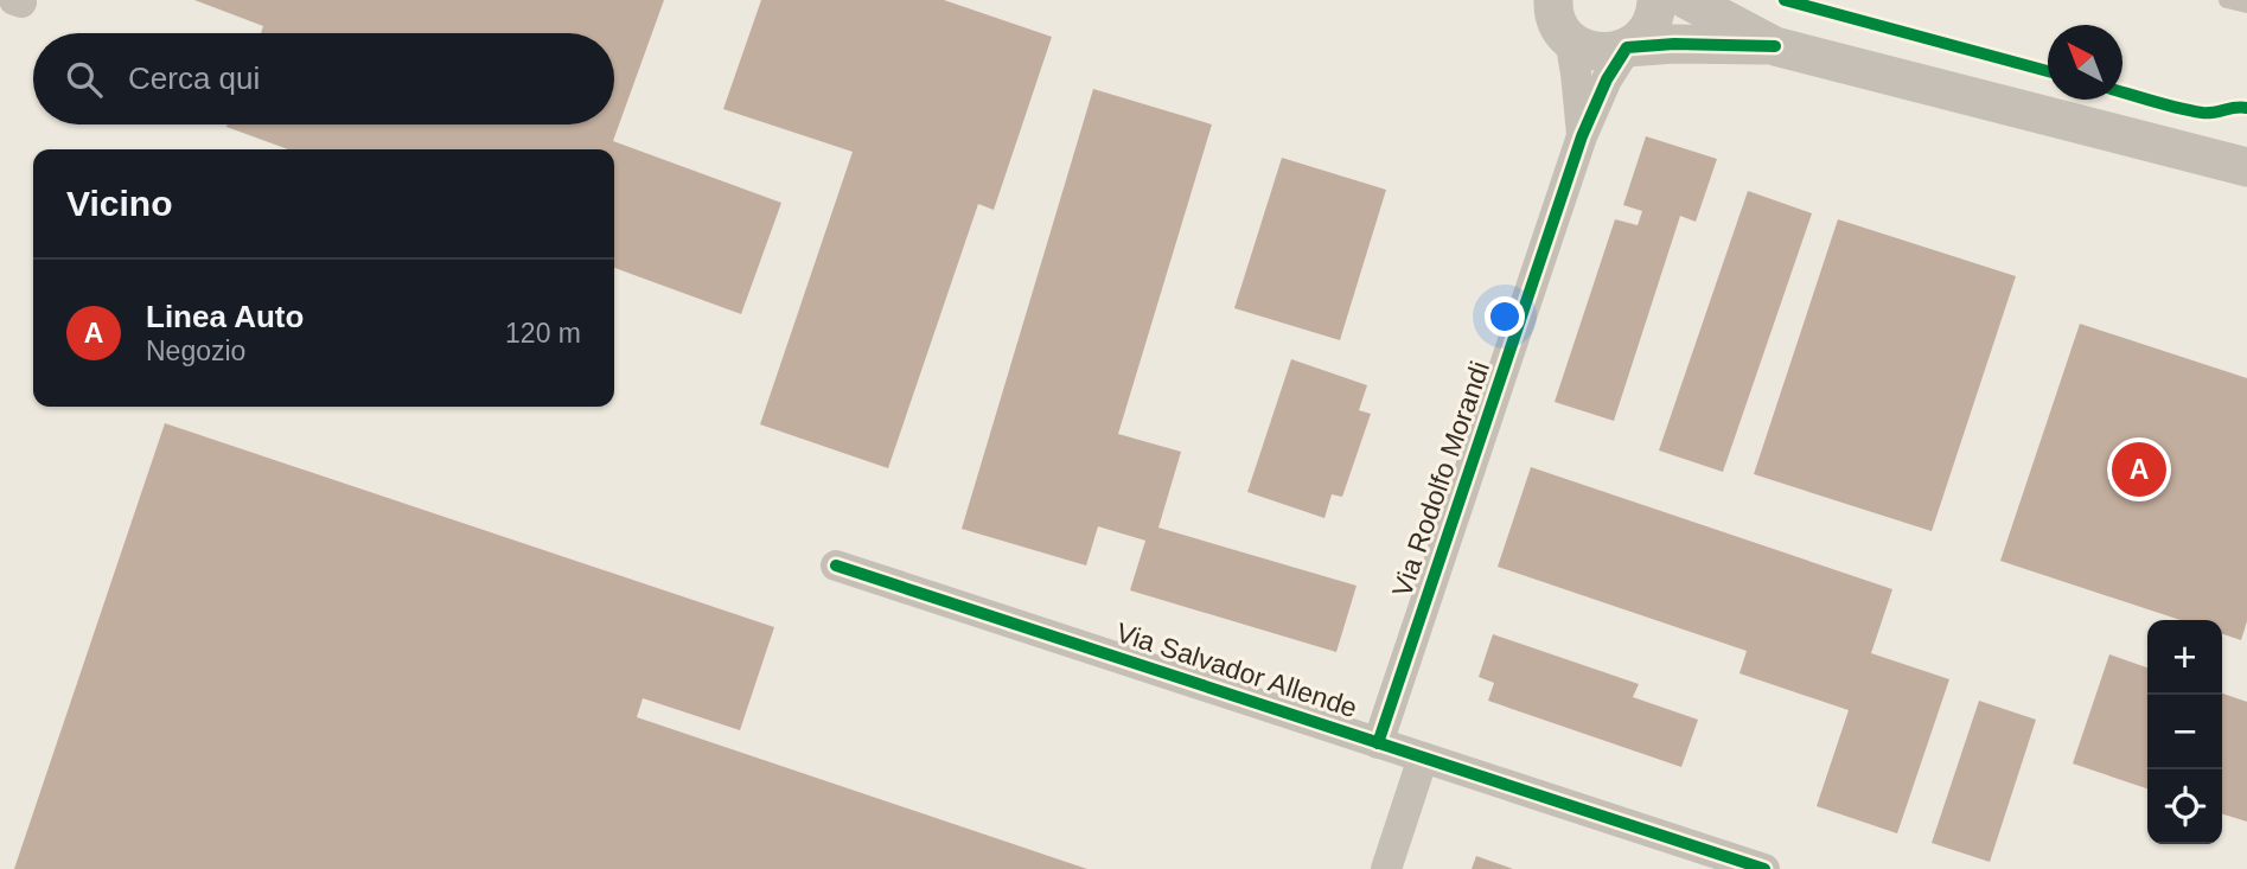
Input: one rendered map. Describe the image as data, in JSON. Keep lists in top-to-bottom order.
{
  "streets": {
    "street": ["Via Rodolfo Morandi", "Via Salvador Allende"]
  },
  "crossings": [
    ["Via Rodolfo Morandi", "Via Salvador Allende"]
  ],
  "north": "top left",
  "page": {
    "search": "Cerca qui",
    "heading": "Vicino",
    "list": [
      {
        "mark": "A",
        "name": "Linea Auto",
        "note": "Negozio",
        "value": "120 m"
      }
    ],
    "pins": "A",
    "map_buttons": ["+", "−"]
  }
}
